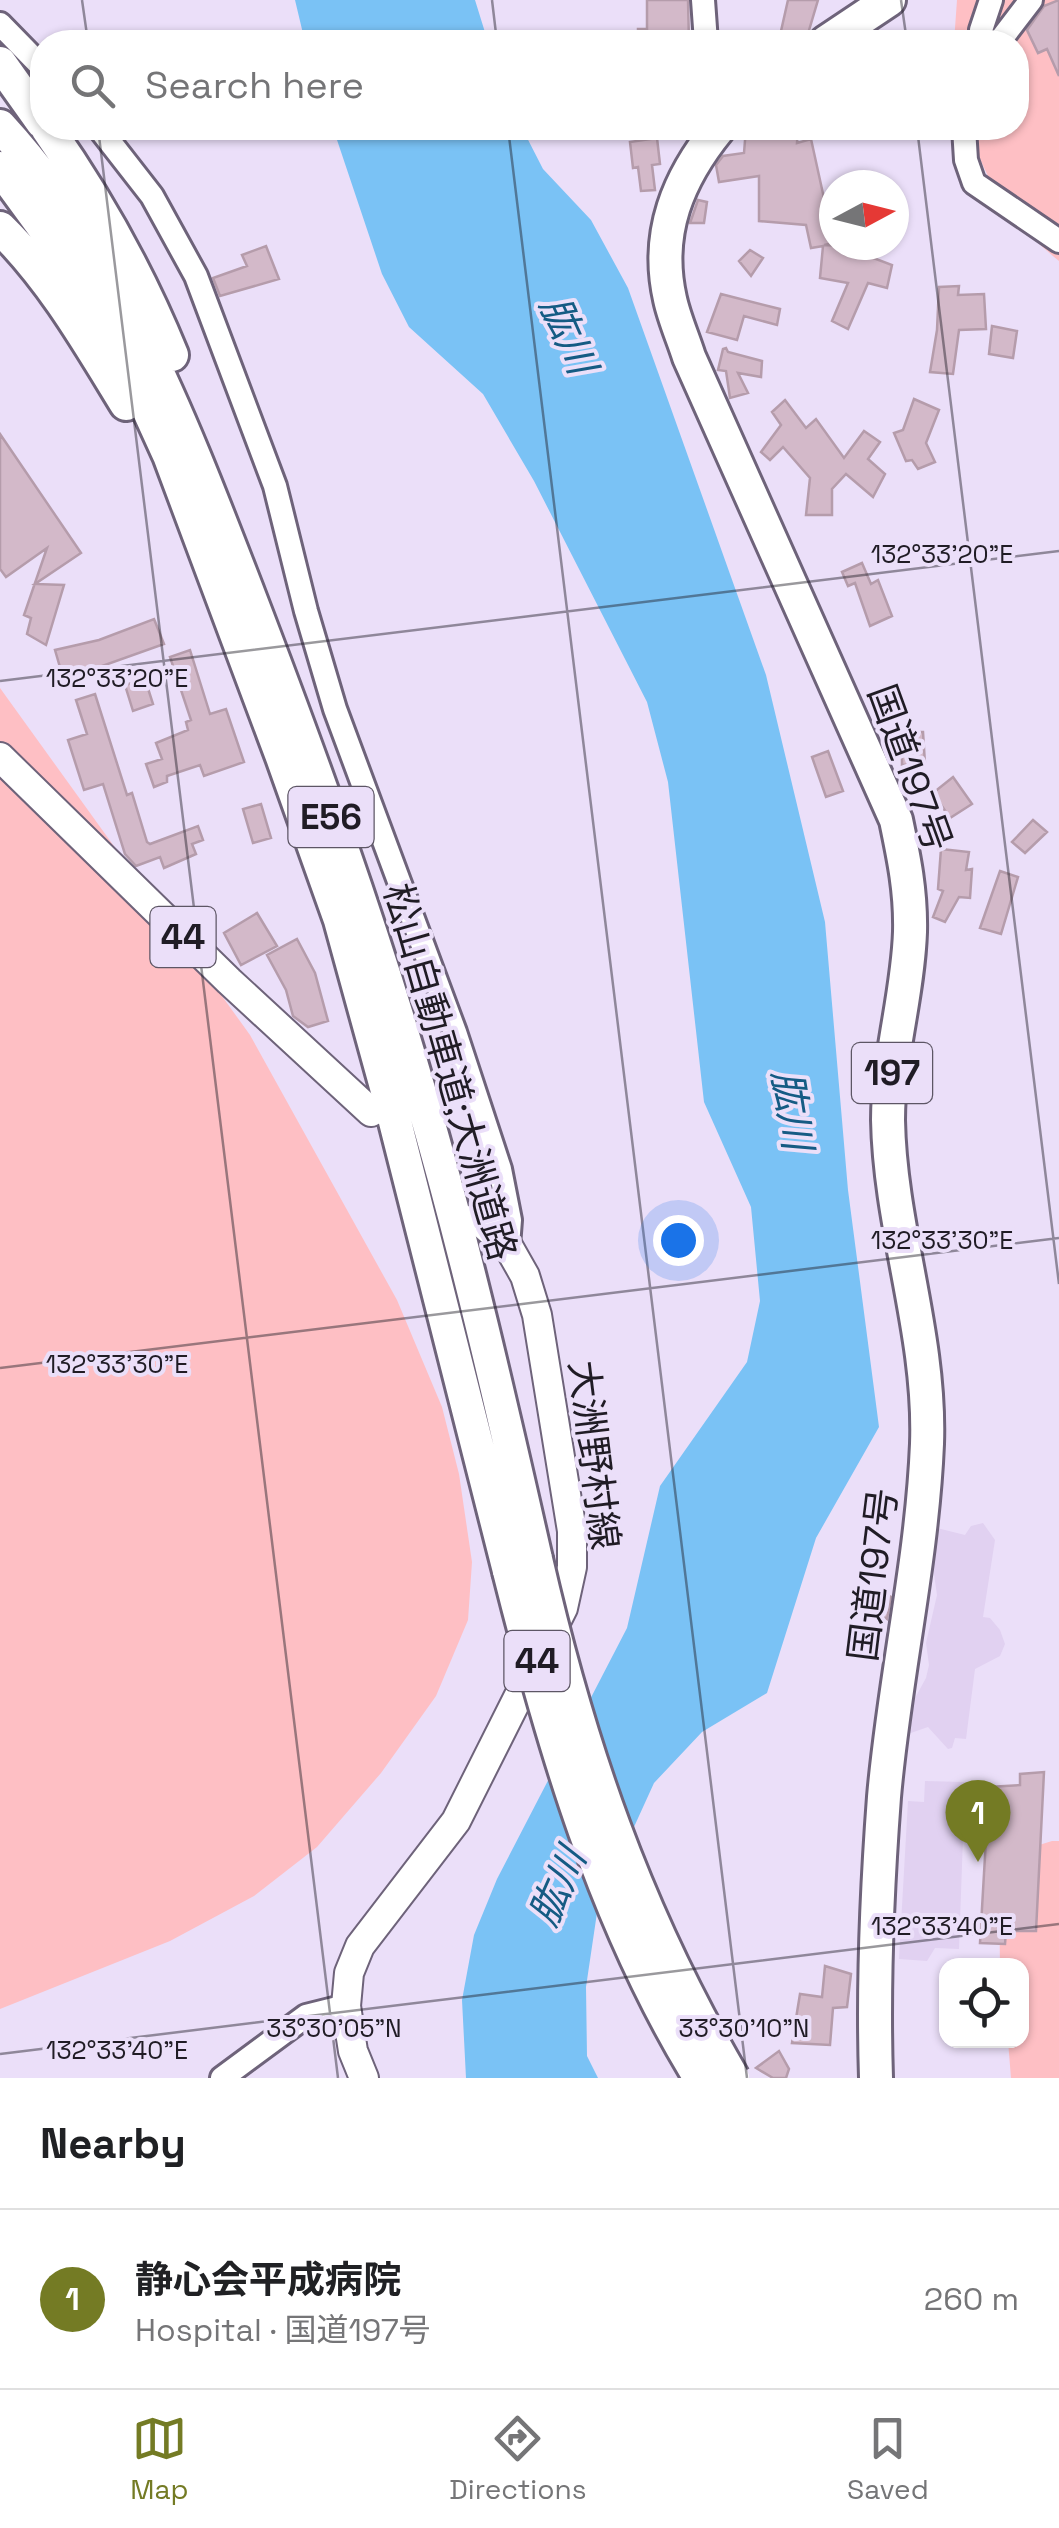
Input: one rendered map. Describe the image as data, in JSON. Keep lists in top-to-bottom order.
{
  "streets": {
    "highway": [
      "国道197号",
      "E56",
      "松山自動車道;大洲道路",
      "197"
    ],
    "main road": ["44", "大洲野村線"]
  },
  "water": ["肱川"],
  "north": "right",
  "page": {
    "search": "Search here",
    "pins": "1",
    "heading": "Nearby",
    "list": [
      {
        "mark": "1",
        "name": "静心会平成病院",
        "note": "Hospital · 国道197号",
        "value": "260 m"
      }
    ],
    "nav": ["Map", "Directions", "Saved"]
  },
  "coordinates": [
    "132°33'20\"E",
    "132°33'30\"E",
    "132°33'40\"E",
    "33°30'05\"N",
    "33°30'10\"N"
  ]
}
